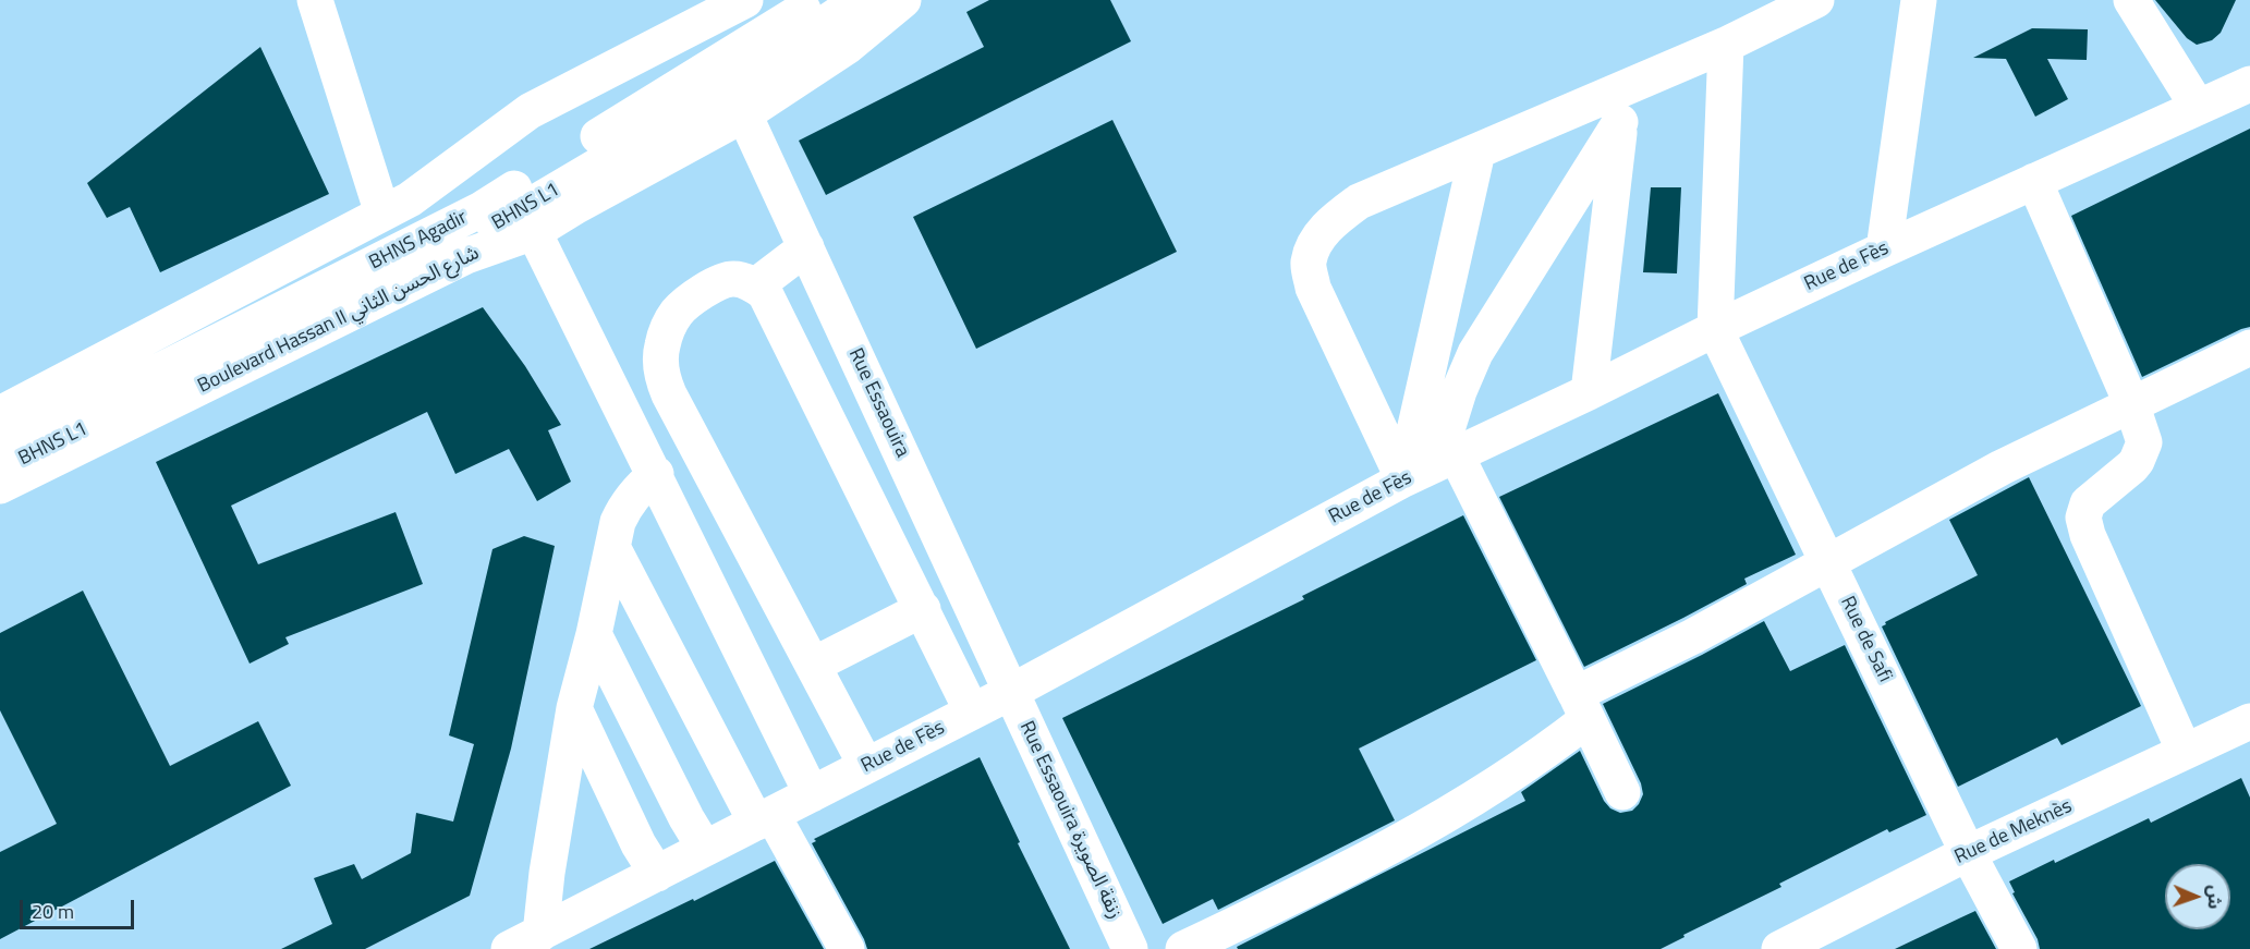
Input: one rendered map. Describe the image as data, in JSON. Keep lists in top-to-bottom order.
{
  "streets": {
    "street": [
      "BHNS L1",
      "BHNS Agadir",
      "Rue de Fès",
      "Boulevard Hassan II شارع الحسن الثاني",
      "Rue Essaouira",
      "Rue de Safi",
      "Rue Essaouira زنقة الصويرة",
      "Rue de Meknès"
    ]
  },
  "crossings": [
    ["Rue de Fès", "Rue Essaouira"],
    ["Rue de Fès", "Rue de Safi"],
    ["Rue de Fès", "Rue Essaouira زنقة الصويرة"],
    ["Boulevard Hassan II شارع الحسن الثاني", "Rue Essaouira"],
    ["Rue Essaouira", "Rue Essaouira زنقة الصويرة"],
    ["Rue de Safi", "Rue de Meknès"]
  ],
  "scale_bar": "20 m",
  "north": "right"
}
